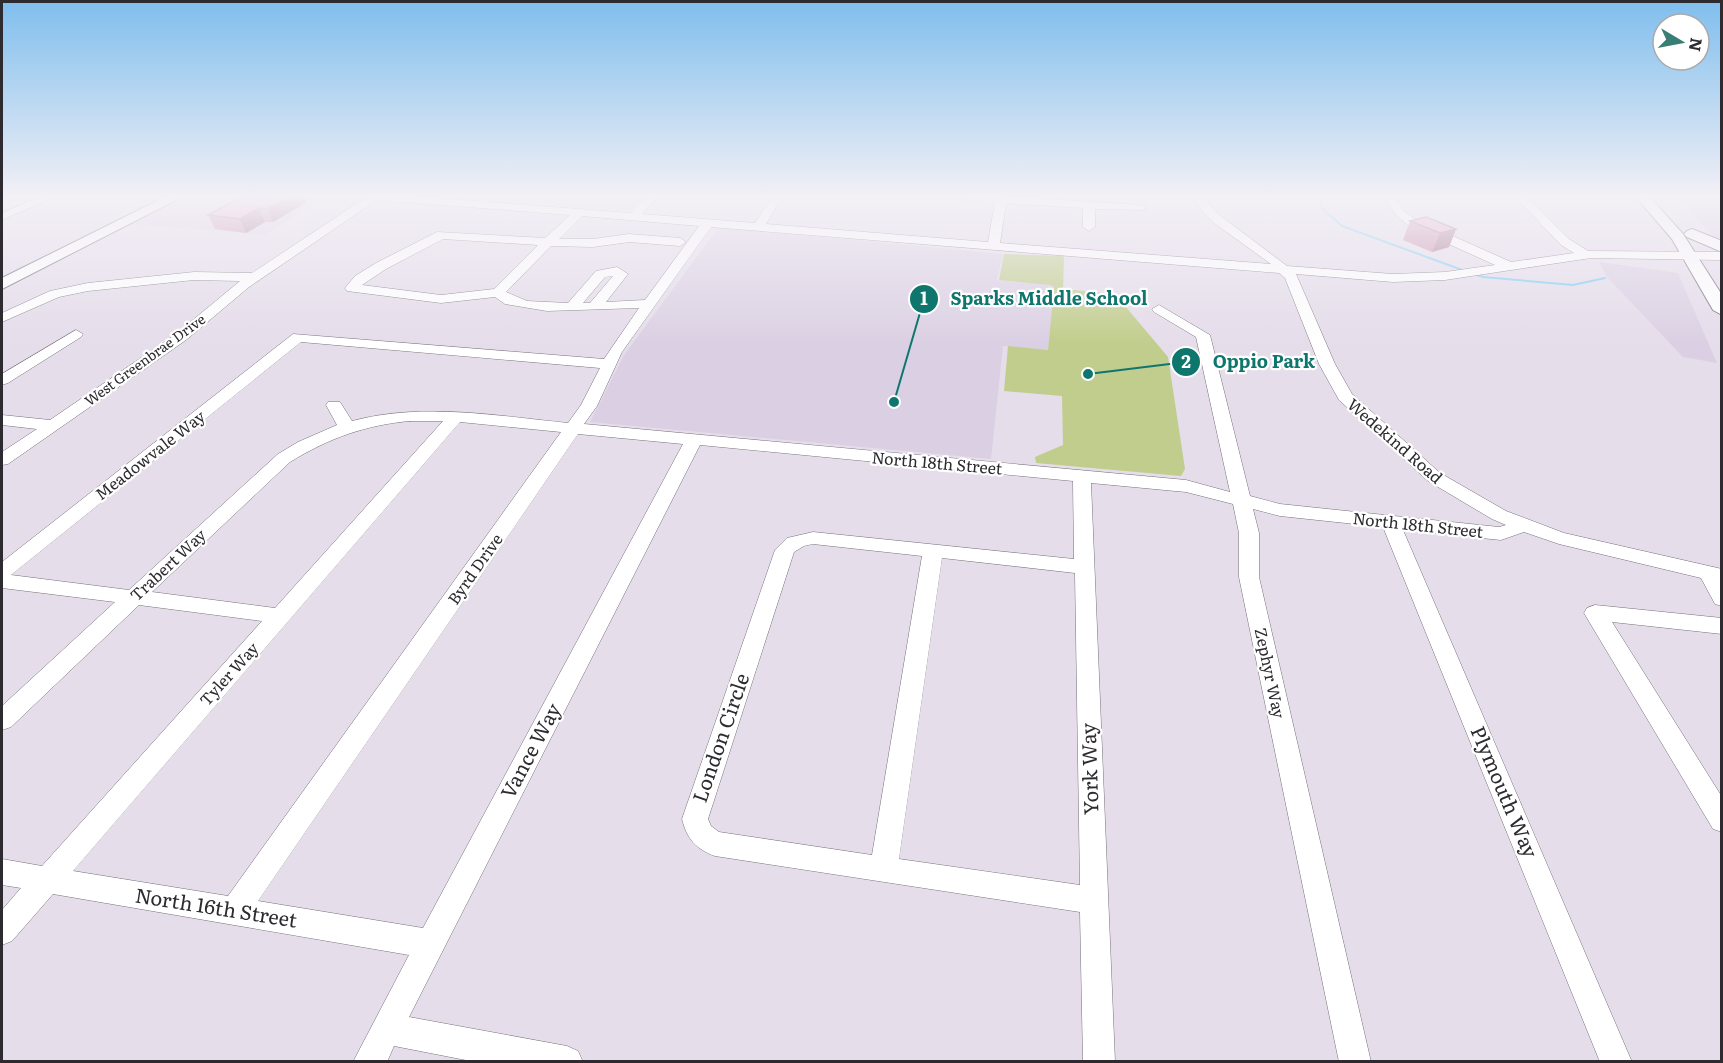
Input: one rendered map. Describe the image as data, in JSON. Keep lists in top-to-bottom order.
{
  "streets": {
    "street": [
      "West Greenbrae Drive",
      "Wedekind Road",
      "Meadowvale Way",
      "North 18th Street",
      "Trabert Way",
      "Byrd Drive",
      "Zephyr Way",
      "Tyler Way",
      "London Circle",
      "Vance Way",
      "York Way",
      "Plymouth Way",
      "North 16th Street"
    ]
  },
  "crossings": [
    ["Wedekind Road", "North 18th Street"],
    ["Meadowvale Way", "Byrd Drive"],
    ["North 18th Street", "Trabert Way"],
    ["North 18th Street", "Byrd Drive"],
    ["North 18th Street", "Zephyr Way"],
    ["North 18th Street", "Tyler Way"],
    ["North 18th Street", "Vance Way"],
    ["North 18th Street", "York Way"],
    ["North 18th Street", "Plymouth Way"],
    ["Byrd Drive", "North 16th Street"],
    ["Tyler Way", "North 16th Street"],
    ["London Circle", "York Way"],
    ["Vance Way", "North 16th Street"]
  ],
  "places": ["Oppio Park", "Sparks Middle School"],
  "north": "right"
}
